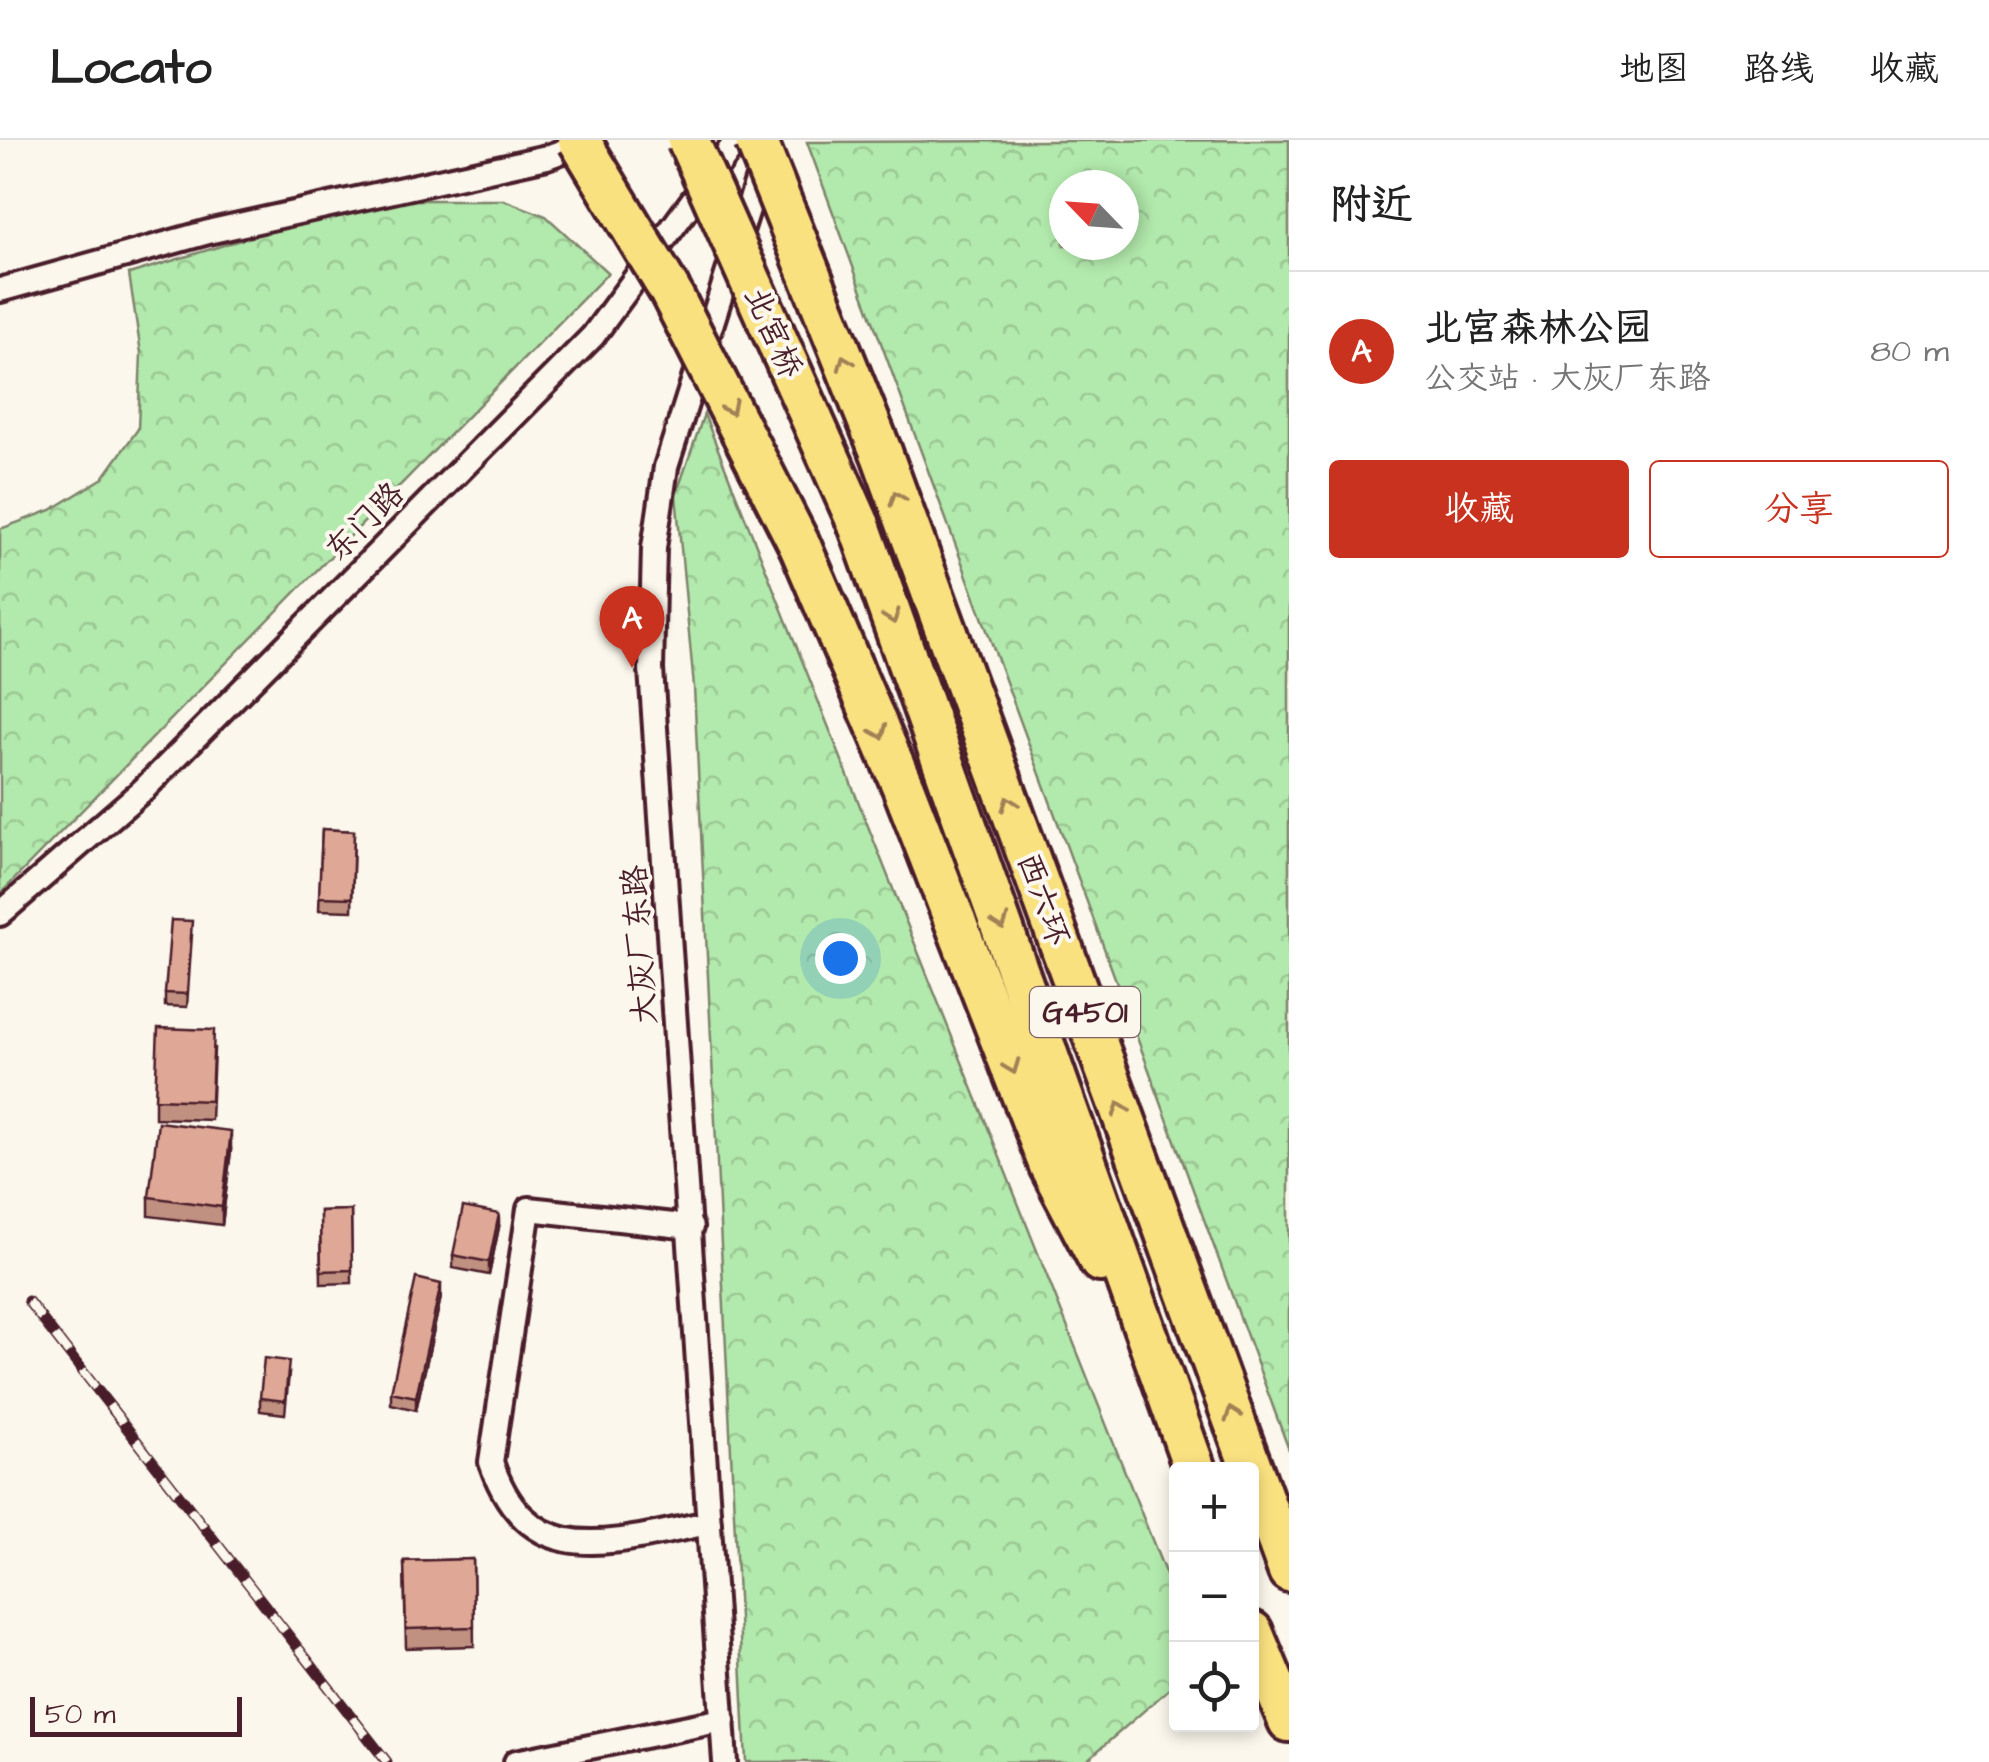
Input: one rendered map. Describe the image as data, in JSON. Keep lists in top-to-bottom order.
{
  "streets": {
    "highway": ["北宫桥", "西六环", "G4501"],
    "street": ["东门路", "大灰厂东路"]
  },
  "crossings": [
    ["北宫桥", "西六环"]
  ],
  "scale_bar": "50 m",
  "north": "top left",
  "page": {
    "header": "Locato",
    "nav": ["地图", "路线", "收藏"],
    "heading": "附近",
    "list": [
      {
        "mark": "A",
        "name": "北宫森林公园",
        "note": "公交站 · 大灰厂东路",
        "value": "80 m"
      }
    ],
    "buttons": ["收藏", "分享"],
    "pins": "A",
    "map_buttons": ["+", "−"],
    "scale": "50 m"
  }
}
